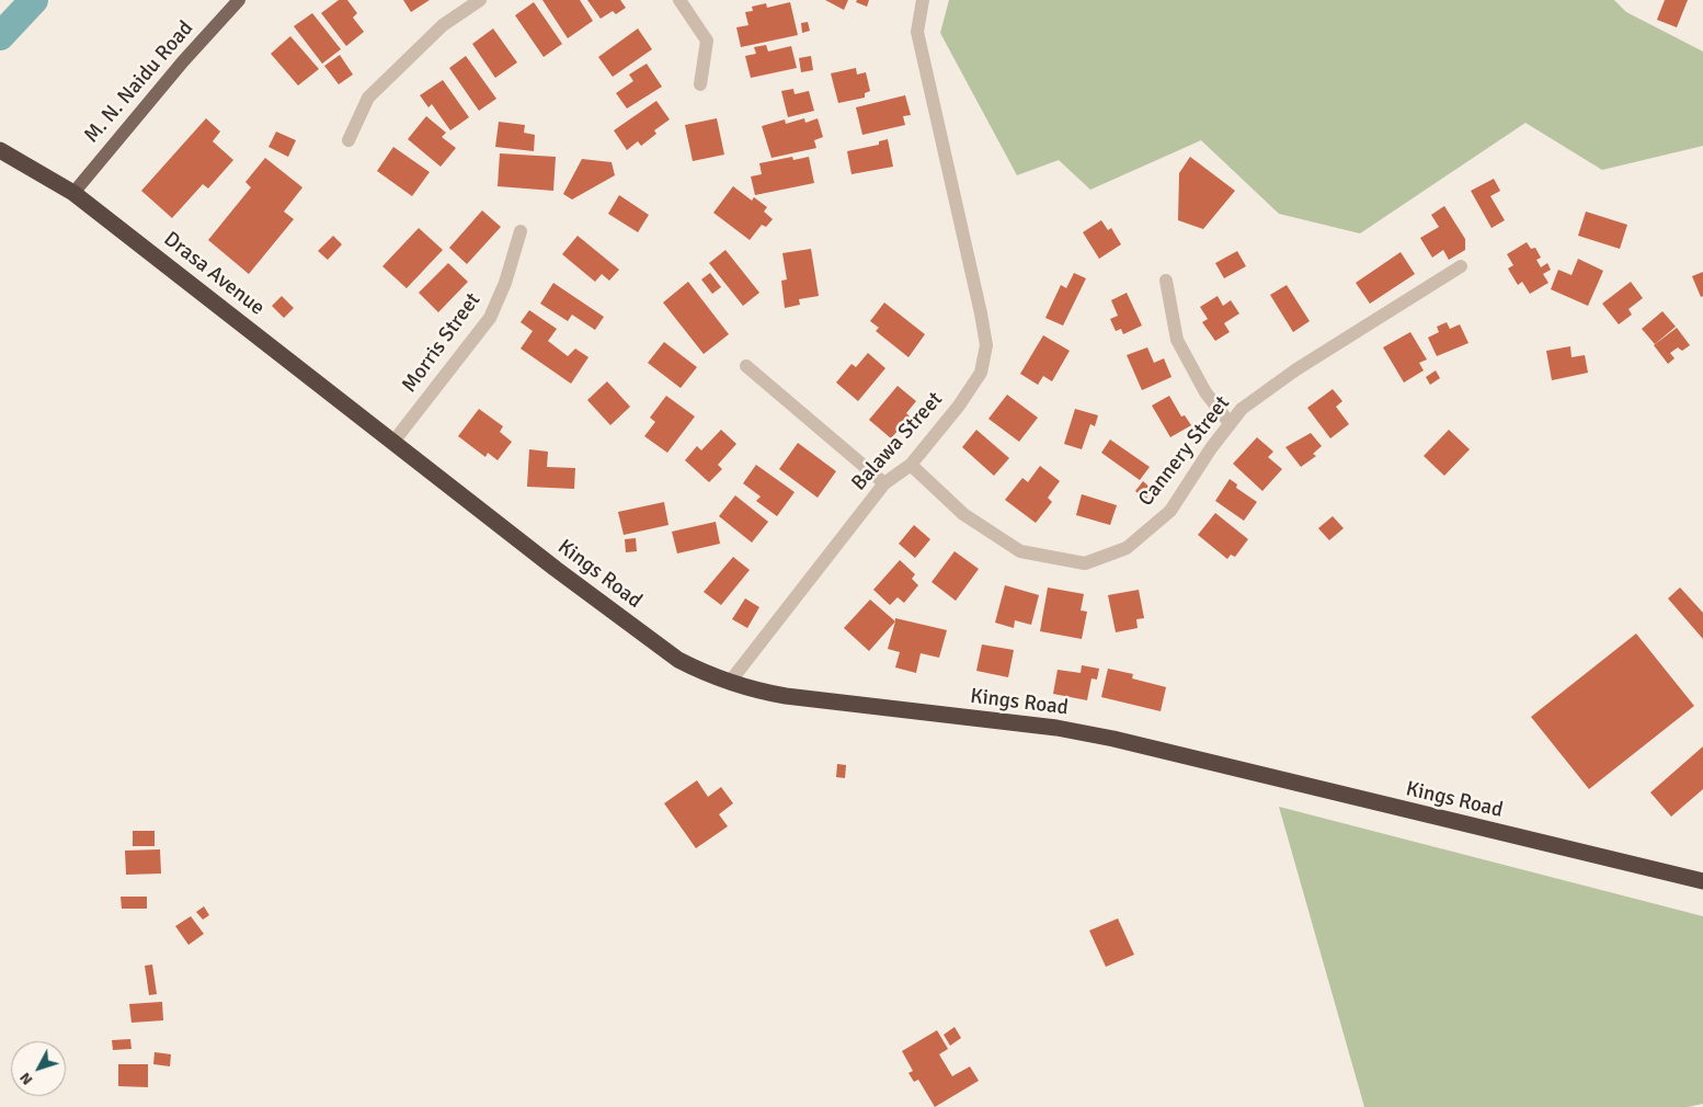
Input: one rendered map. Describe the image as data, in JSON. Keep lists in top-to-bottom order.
{
  "streets": {
    "highway": ["Drasa Avenue", "Kings Road"],
    "main road": ["M. N. Naidu Road"],
    "street": ["Morris Street", "Balawa Street", "Cannery Street"]
  },
  "crossings": [
    ["M. N. Naidu Road", "Drasa Avenue"],
    ["Drasa Avenue", "Morris Street"],
    ["Drasa Avenue", "Kings Road"],
    ["Morris Street", "Kings Road"],
    ["Balawa Street", "Cannery Street"],
    ["Balawa Street", "Kings Road"]
  ],
  "north": "bottom left"
}
